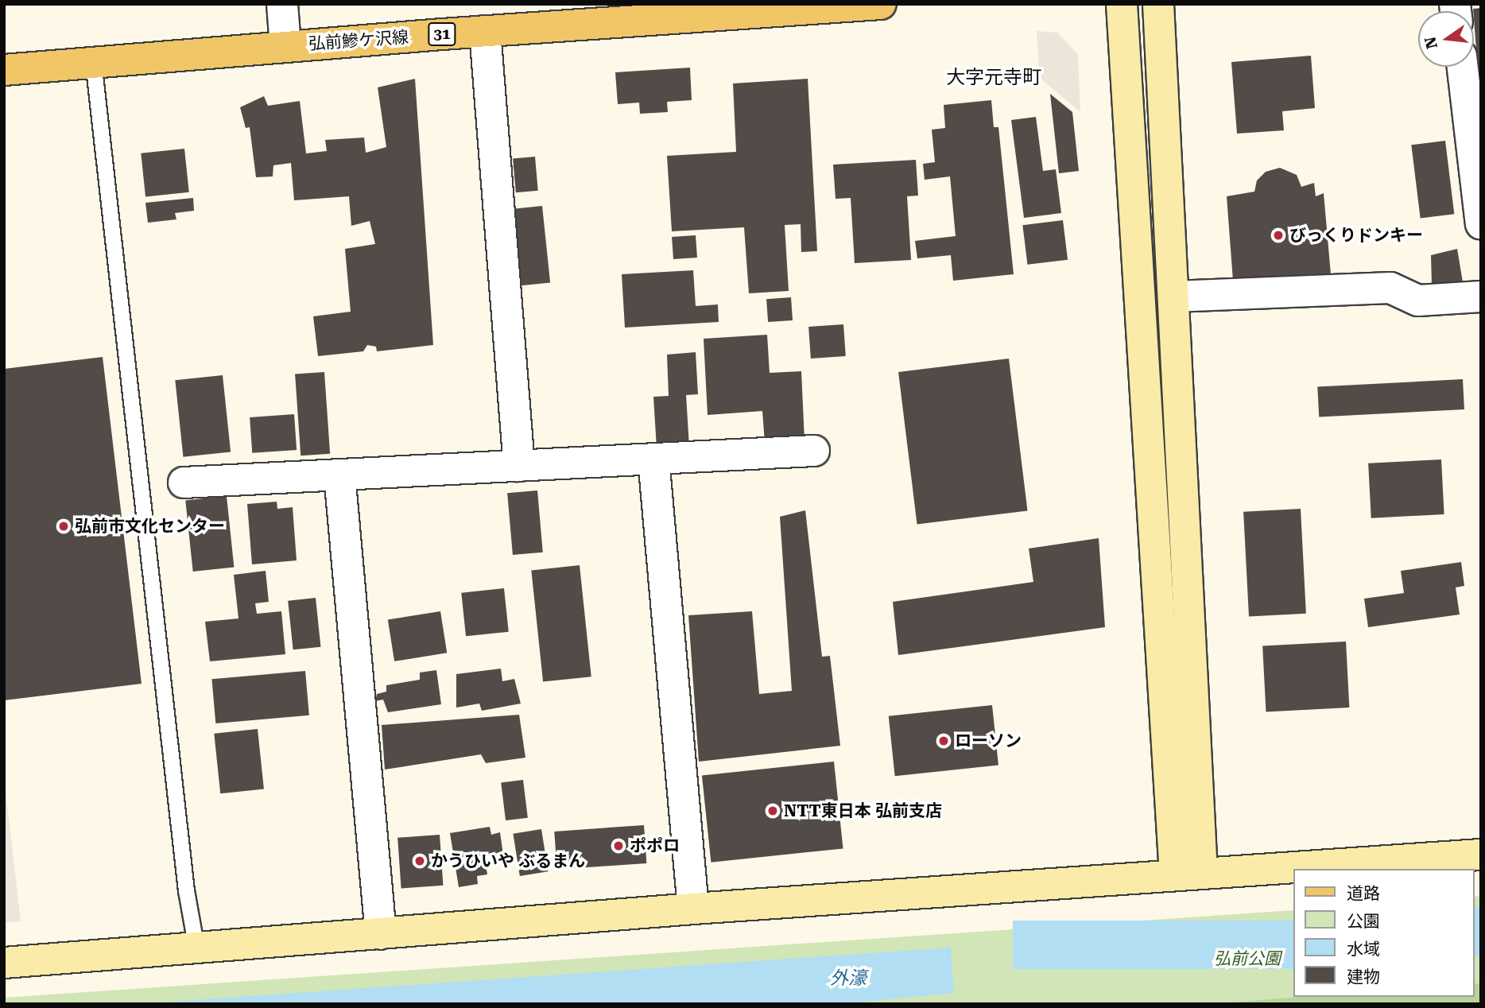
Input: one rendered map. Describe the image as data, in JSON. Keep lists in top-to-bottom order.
{
  "streets": {
    "main road": ["31", "弘前鰺ケ沢線"]
  },
  "districts": ["大字元寺町"],
  "water": ["外濠"],
  "parks": ["弘前公園"],
  "places": [
    "びっくりドンキー",
    "弘前市文化センター",
    "ローソン",
    "NTT東日本 弘前支店",
    "ポポロ",
    "かうひいや ぶるまん"
  ],
  "legend": [
    "道路",
    "公園",
    "水域",
    "建物"
  ],
  "north": "left"
}
